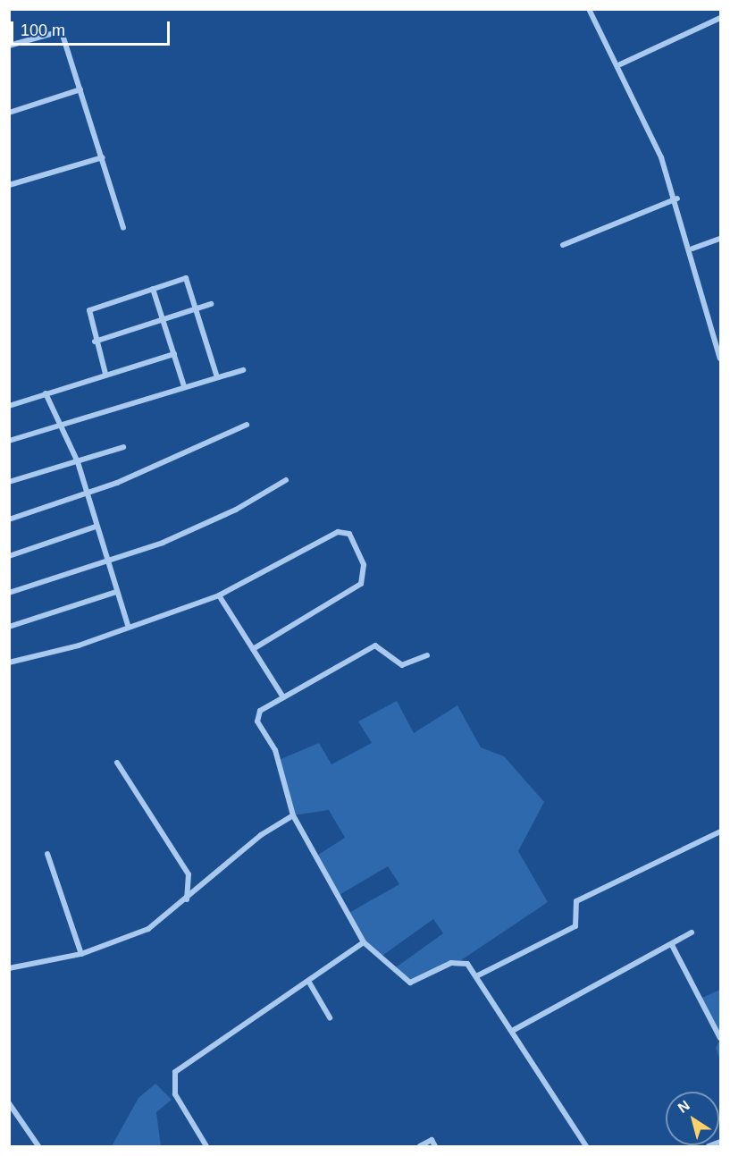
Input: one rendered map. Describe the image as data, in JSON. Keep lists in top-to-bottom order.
{
  "scale_bar": "100 m",
  "north": "top left"
}
